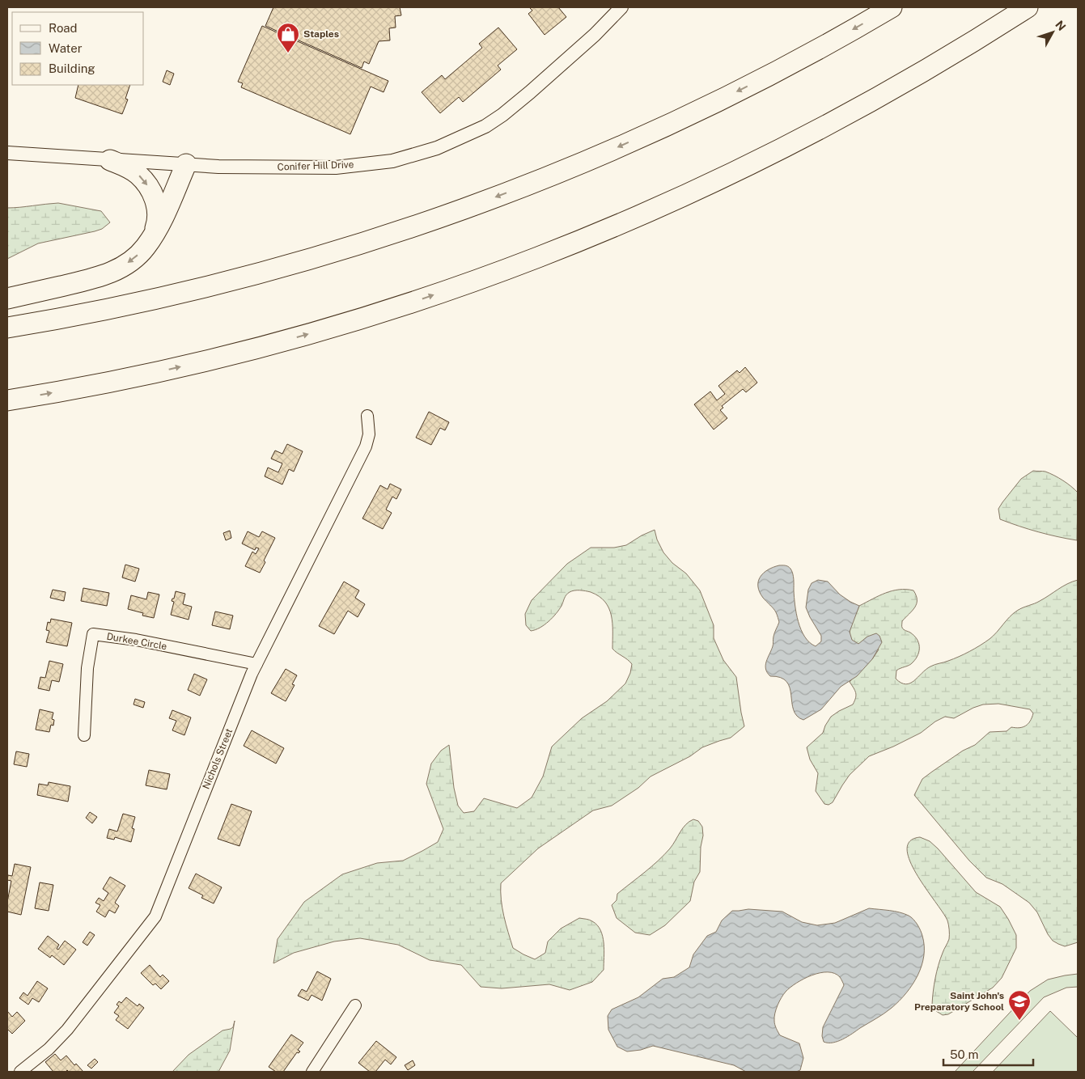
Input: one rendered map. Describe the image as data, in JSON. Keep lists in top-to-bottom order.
{
  "streets": {
    "street": ["Conifer Hill Drive", "Durkee Circle", "Nichols Street"]
  },
  "crossings": [
    ["Durkee Circle", "Nichols Street"]
  ],
  "places": {
    "shop": ["Staples"],
    "school or university": ["Saint John's Preparatory School"]
  },
  "legend": ["Road", "Water", "Building"],
  "scale_bar": "50 m",
  "north": "top right"
}
